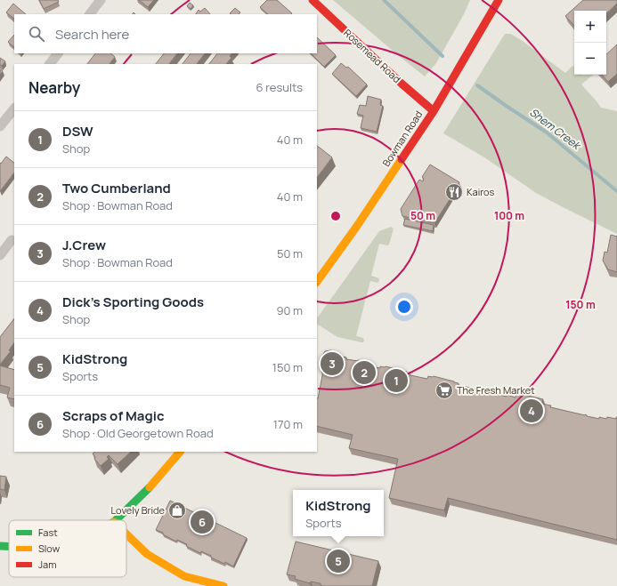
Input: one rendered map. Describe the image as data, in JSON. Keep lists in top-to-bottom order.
{
  "streets": {
    "main road": ["Rosemead Road", "Bowman Road"]
  },
  "crossings": [
    ["Rosemead Road", "Bowman Road"]
  ],
  "water": ["Shem Creek"],
  "places": {
    "restaurant": ["Kairos"],
    "supermarket": ["The Fresh Market"],
    "shop": ["Lovely Bride"]
  },
  "legend": ["Fast", "Slow", "Jam"],
  "page": {
    "map_buttons": ["+", "−"],
    "search": "Search here",
    "heading": ["Nearby", "6 results"],
    "list": [
      {
        "mark": "1",
        "name": "DSW",
        "note": "Shop",
        "value": "40 m"
      },
      {
        "mark": "2",
        "name": "Two Cumberland",
        "note": "Shop · Bowman Road",
        "value": "40 m"
      },
      {
        "mark": "3",
        "name": "J.Crew",
        "note": "Shop · Bowman Road",
        "value": "50 m"
      },
      {
        "mark": "4",
        "name": "Dick's Sporting Goods",
        "note": "Shop",
        "value": "90 m"
      },
      {
        "mark": "5",
        "name": "KidStrong",
        "note": "Sports",
        "value": "150 m"
      },
      {
        "mark": "6",
        "name": "Scraps of Magic",
        "note": "Shop · Old Georgetown Road",
        "value": "170 m"
      }
    ],
    "pins": [
      "3",
      "2",
      "1",
      "4",
      "6",
      "5"
    ],
    "popup": ["KidStrong", "Sports"]
  },
  "rings": ["50 m", "100 m", "150 m"]
}
